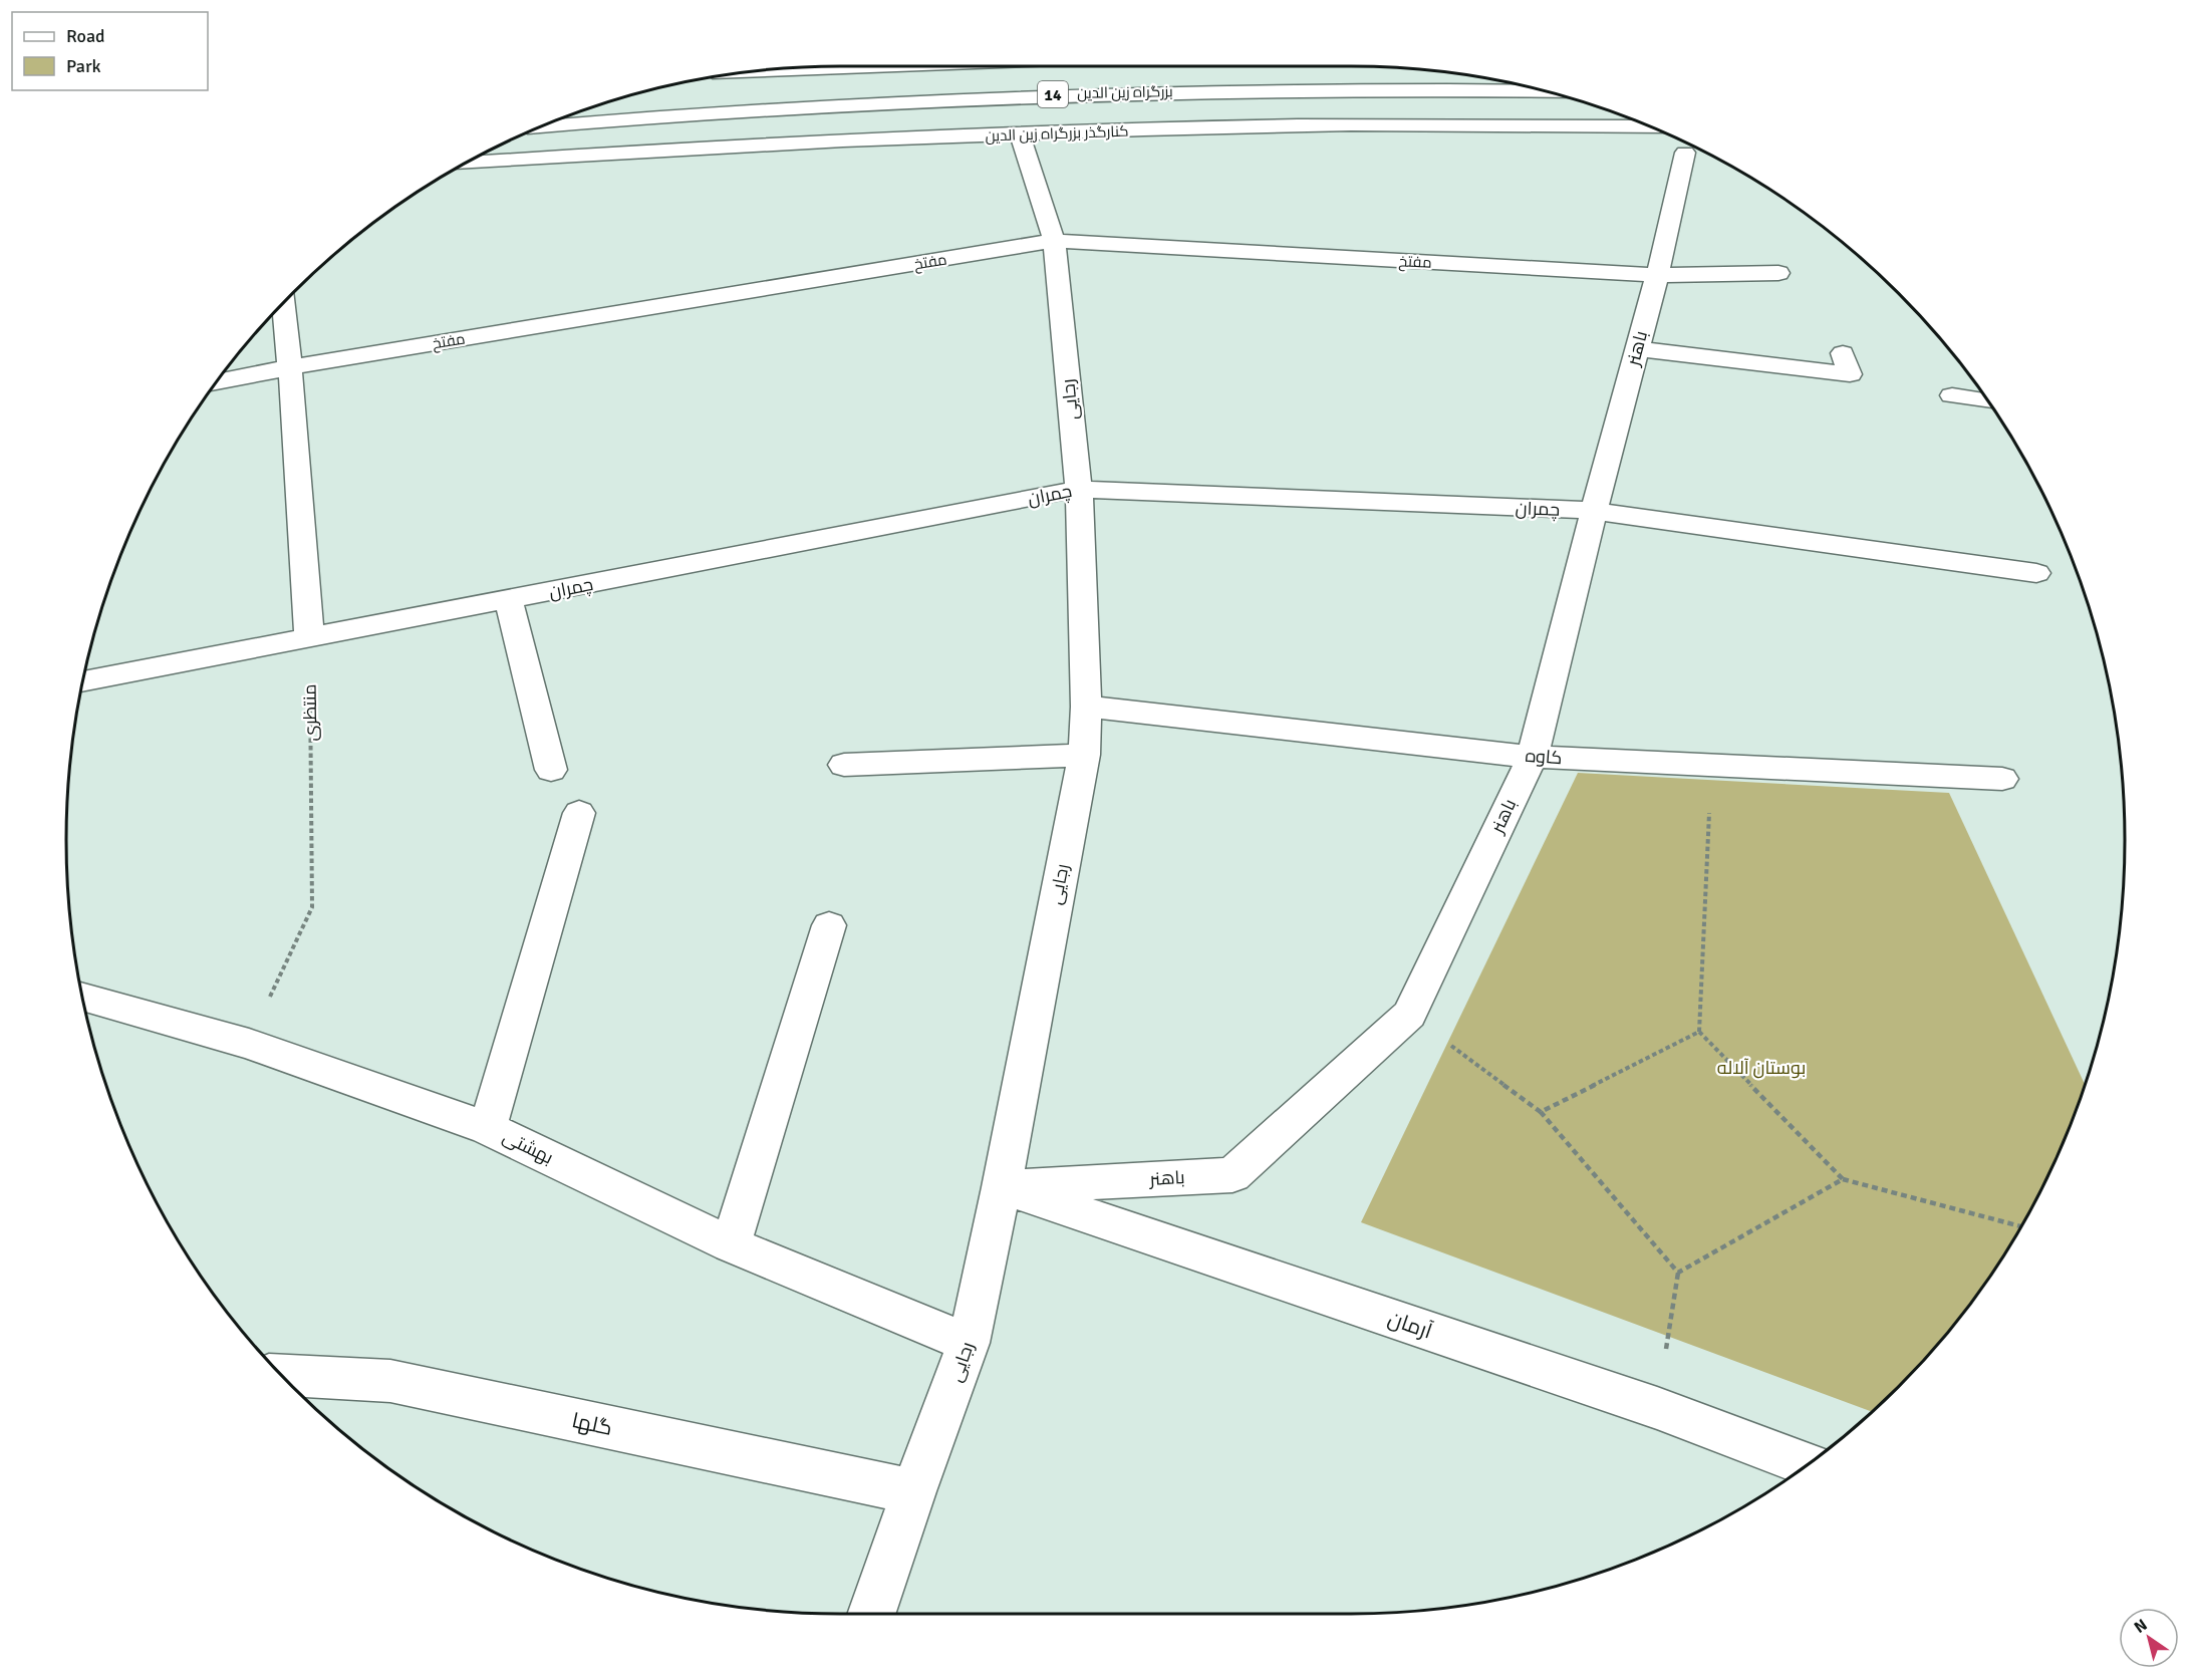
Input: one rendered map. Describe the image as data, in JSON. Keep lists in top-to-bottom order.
{
  "streets": {
    "main road": [
      "بزرگراه زین الدین",
      "14",
      "کنارگذر بزرگراه زین الدین",
      "مفتخ",
      "باهنر",
      "رجایی",
      "چمران",
      "کاوه",
      "بهشتی",
      "آرمان",
      "گلها"
    ],
    "path": ["منتظری"]
  },
  "crossings": [
    ["کنارگذر بزرگراه زین الدین", "رجایی"],
    ["مفتخ", "باهنر"],
    ["مفتخ", "رجایی"],
    ["باهنر", "رجایی"],
    ["باهنر", "چمران"],
    ["باهنر", "کاوه"],
    ["باهنر", "آرمان"],
    ["رجایی", "چمران"],
    ["رجایی", "کاوه"],
    ["رجایی", "بهشتی"],
    ["رجایی", "آرمان"],
    ["رجایی", "گلها"],
    ["چمران", "منتظری"],
    ["منتظری", "بهشتی"]
  ],
  "parks": ["بوستان آلاله"],
  "legend": ["Road", "Park"],
  "north": "top left"
}
